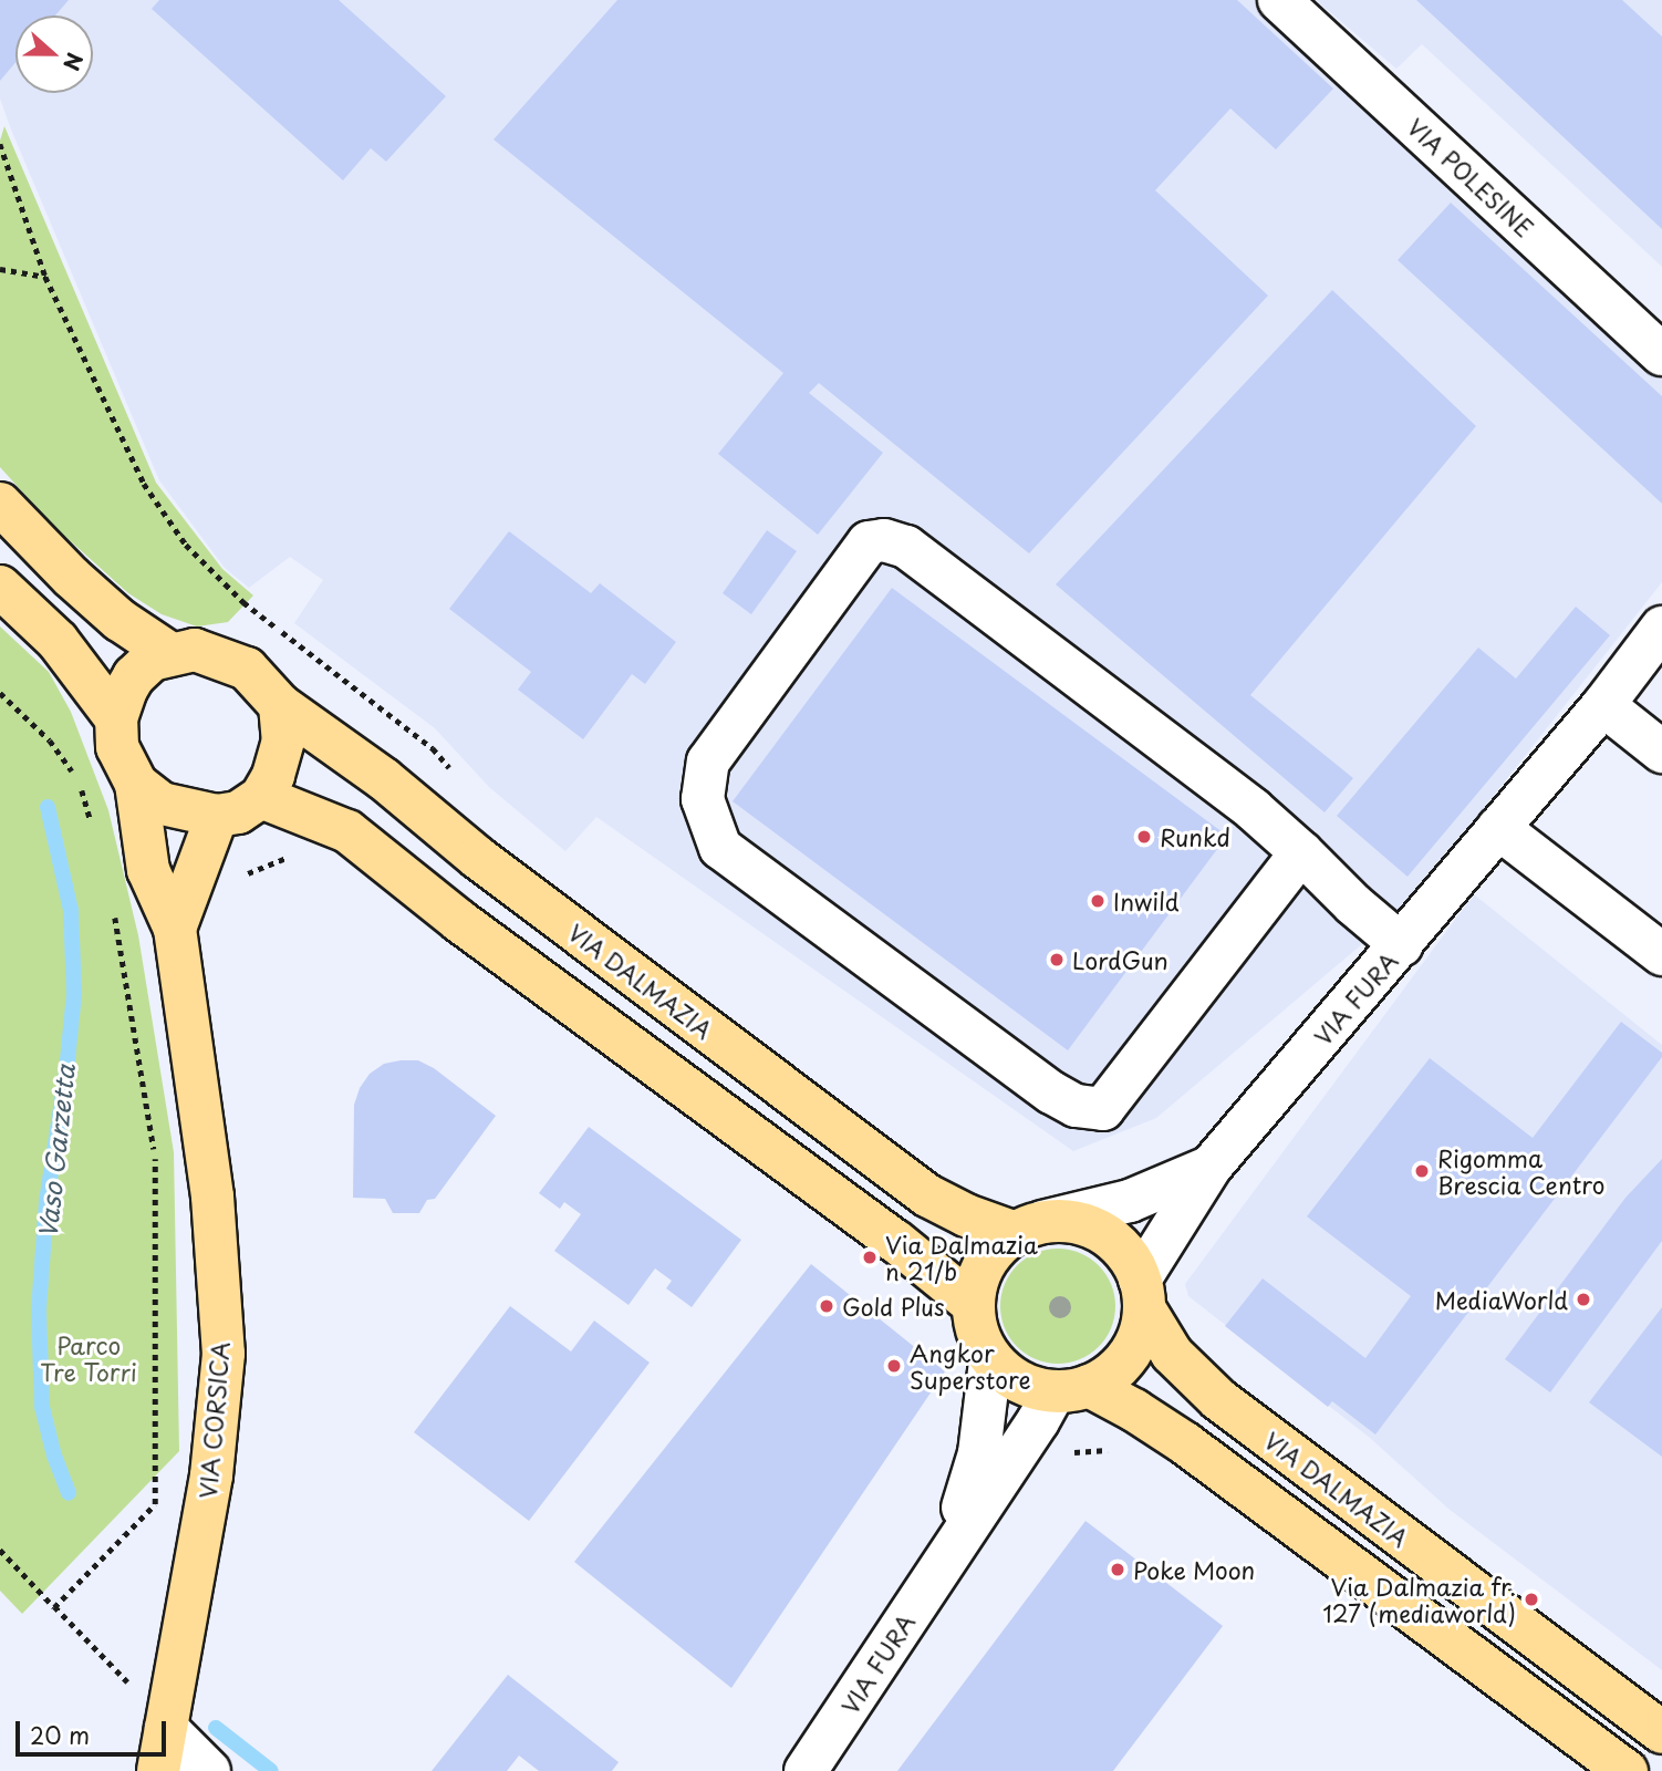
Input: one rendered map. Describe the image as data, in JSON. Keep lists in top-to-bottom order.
{
  "streets": {
    "main road": ["VIA DALMAZIA", "VIA CORSICA"],
    "street": ["VIA POLESINE", "VIA FURA"]
  },
  "crossings": [
    ["VIA DALMAZIA", "VIA FURA"],
    ["VIA DALMAZIA", "VIA CORSICA"]
  ],
  "water": ["Vaso Garzetta"],
  "parks": ["Parco Tre Torri"],
  "places": [
    "Runkd",
    "Inwild",
    "LordGun",
    "Rigomma Brescia Centro",
    "Via Dalmazia n 21/b",
    "MediaWorld",
    "Gold Plus",
    "Angkor Superstore",
    "Poke Moon",
    "Via Dalmazia fr. 127 (mediaworld)"
  ],
  "scale_bar": "20 m",
  "north": "right"
}
